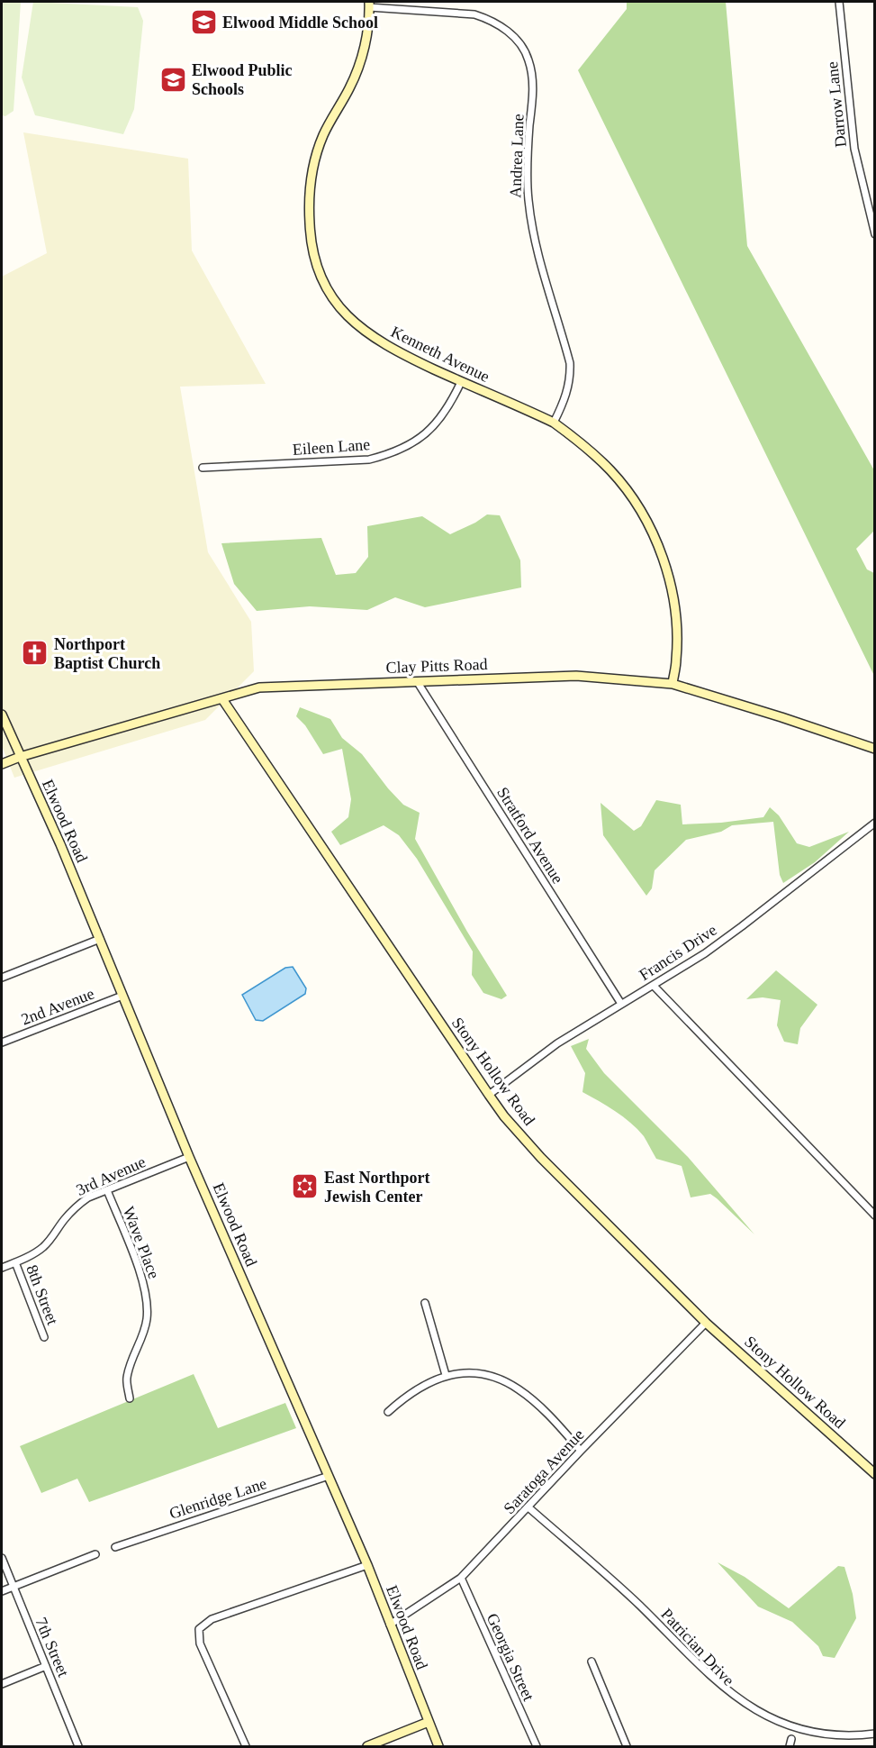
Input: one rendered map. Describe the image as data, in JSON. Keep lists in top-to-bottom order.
{
  "streets": {
    "street": [
      "Darrow Lane",
      "Andrea Lane",
      "Kenneth Avenue",
      "Eileen Lane",
      "Clay Pitts Road",
      "Elwood Road",
      "Stratford Avenue",
      "Francis Drive",
      "2nd Avenue",
      "Stony Hollow Road",
      "3rd Avenue",
      "Wave Place",
      "8th Street",
      "Saratoga Avenue",
      "Glenridge Lane",
      "7th Street",
      "Patrician Drive",
      "Georgia Street"
    ]
  },
  "crossings": [
    ["Andrea Lane", "Kenneth Avenue"],
    ["Kenneth Avenue", "Eileen Lane"],
    ["Kenneth Avenue", "Clay Pitts Road"],
    ["Clay Pitts Road", "Elwood Road"],
    ["Clay Pitts Road", "Stratford Avenue"],
    ["Clay Pitts Road", "Stony Hollow Road"],
    ["Elwood Road", "2nd Avenue"],
    ["Elwood Road", "3rd Avenue"],
    ["Elwood Road", "Saratoga Avenue"],
    ["Elwood Road", "Glenridge Lane"],
    ["Stratford Avenue", "Francis Drive"],
    ["Francis Drive", "Stony Hollow Road"],
    ["Stony Hollow Road", "Saratoga Avenue"],
    ["3rd Avenue", "Wave Place"],
    ["3rd Avenue", "8th Street"],
    ["Saratoga Avenue", "Patrician Drive"],
    ["Saratoga Avenue", "Georgia Street"]
  ],
  "places": {
    "school or university": ["Elwood Middle School", "Elwood Public Schools"],
    "church": ["Northport Baptist Church"],
    "synagogue": ["East Northport Jewish Center"]
  }
}
